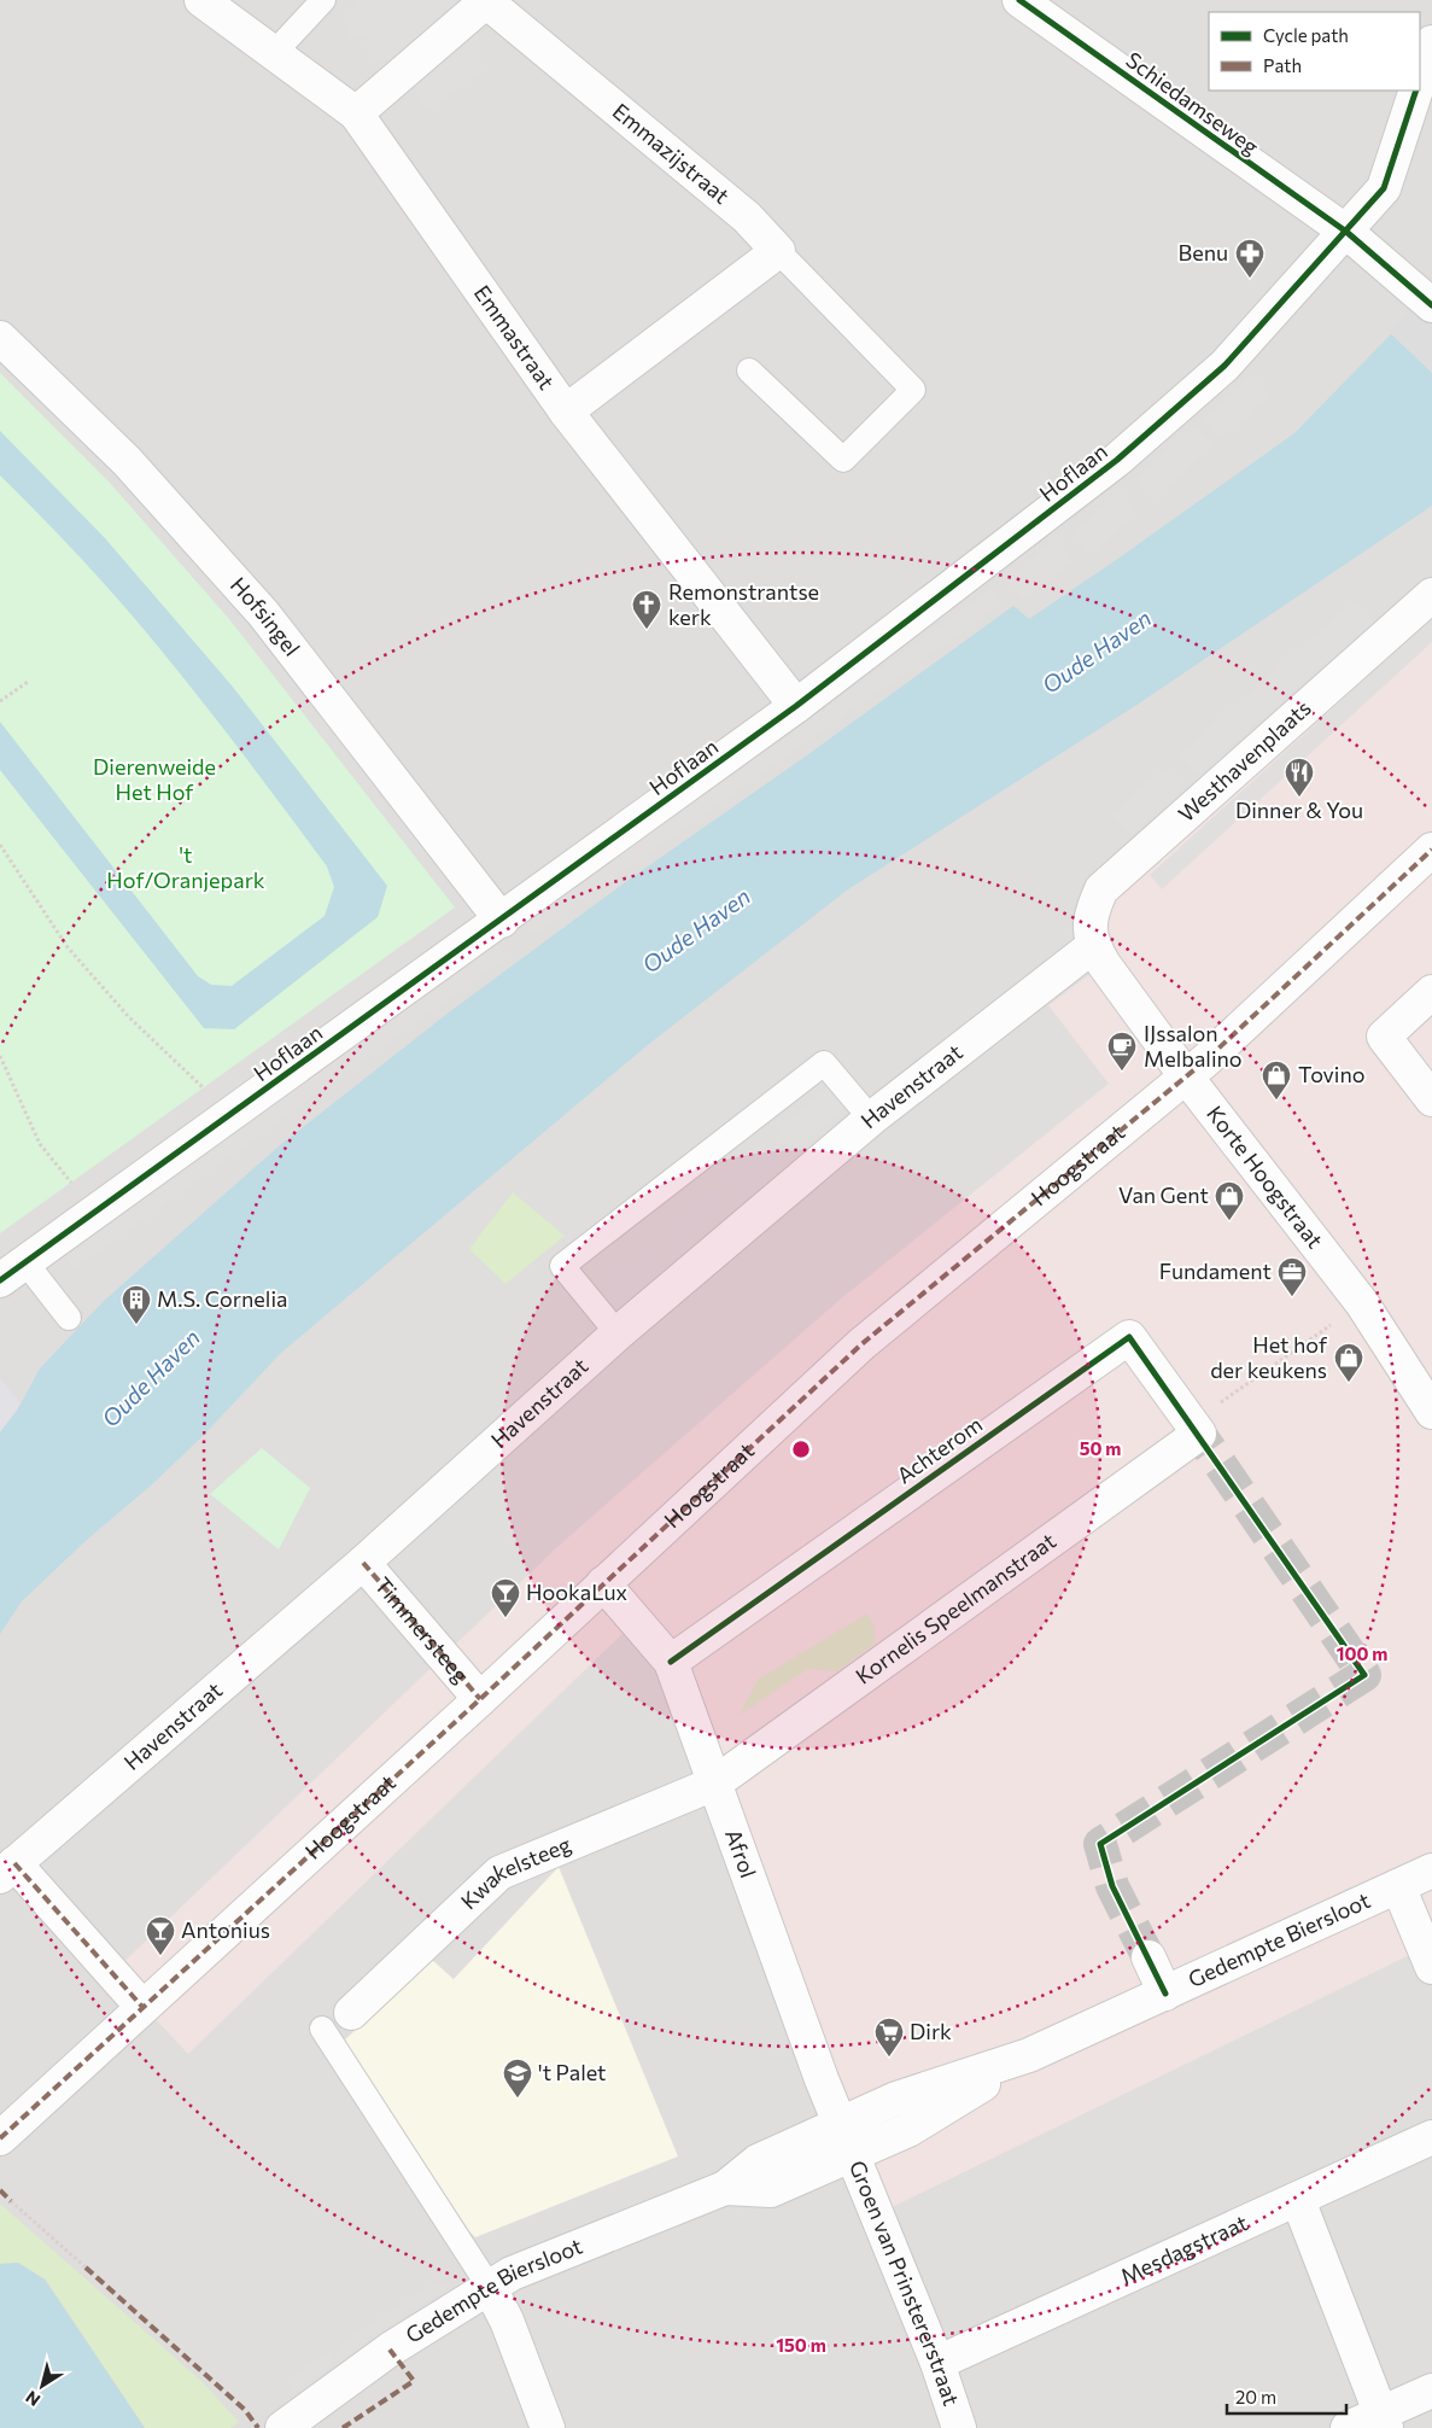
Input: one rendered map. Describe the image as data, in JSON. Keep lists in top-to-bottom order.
{
  "streets": {
    "street": [
      "Schiedamseweg",
      "Emmazijstraat",
      "Emmastraat",
      "Hoflaan",
      "Hofsingel",
      "Westhavenplaats",
      "Havenstraat",
      "Hoogstraat",
      "Korte Hoogstraat",
      "Achterom",
      "Kornelis Speelmanstraat",
      "Timmersteeg",
      "Afrol",
      "Kwakelsteeg",
      "Gedempte Biersloot",
      "Mesdagstraat",
      "Groen van Prinstererstraat"
    ]
  },
  "crossings": [
    ["Schiedamseweg", "Hoflaan"],
    ["Emmazijstraat", "Emmastraat"],
    ["Emmastraat", "Hoflaan"],
    ["Hoflaan", "Hofsingel"],
    ["Westhavenplaats", "Havenstraat"],
    ["Westhavenplaats", "Korte Hoogstraat"],
    ["Havenstraat", "Korte Hoogstraat"],
    ["Havenstraat", "Timmersteeg"],
    ["Hoogstraat", "Korte Hoogstraat"],
    ["Hoogstraat", "Timmersteeg"],
    ["Hoogstraat", "Afrol"],
    ["Achterom", "Kornelis Speelmanstraat"],
    ["Achterom", "Afrol"],
    ["Kornelis Speelmanstraat", "Afrol"],
    ["Kornelis Speelmanstraat", "Kwakelsteeg"],
    ["Afrol", "Kwakelsteeg"],
    ["Afrol", "Gedempte Biersloot"],
    ["Afrol", "Groen van Prinstererstraat"],
    ["Gedempte Biersloot", "Groen van Prinstererstraat"],
    ["Mesdagstraat", "Groen van Prinstererstraat"]
  ],
  "water": ["Oude Haven"],
  "parks": ["Dierenweide Het Hof", "'t Hof/Oranjepark"],
  "places": {
    "pharmacy": ["Benu"],
    "church": ["Remonstrantse kerk"],
    "restaurant": ["Dinner & You"],
    "cafe": ["IJssalon Melbalino"],
    "shop": ["Tovino", "Van Gent", "Het hof der keukens"],
    "office": ["Fundament"],
    "building": ["M.S. Cornelia"],
    "bar": ["HookaLux", "Antonius"],
    "supermarket": ["Dirk"],
    "school or university": ["'t Palet"]
  },
  "legend": ["Cycle path", "Path"],
  "scale_bar": "20 m",
  "north": "bottom left",
  "rings": ["50 m", "100 m", "150 m"]
}
